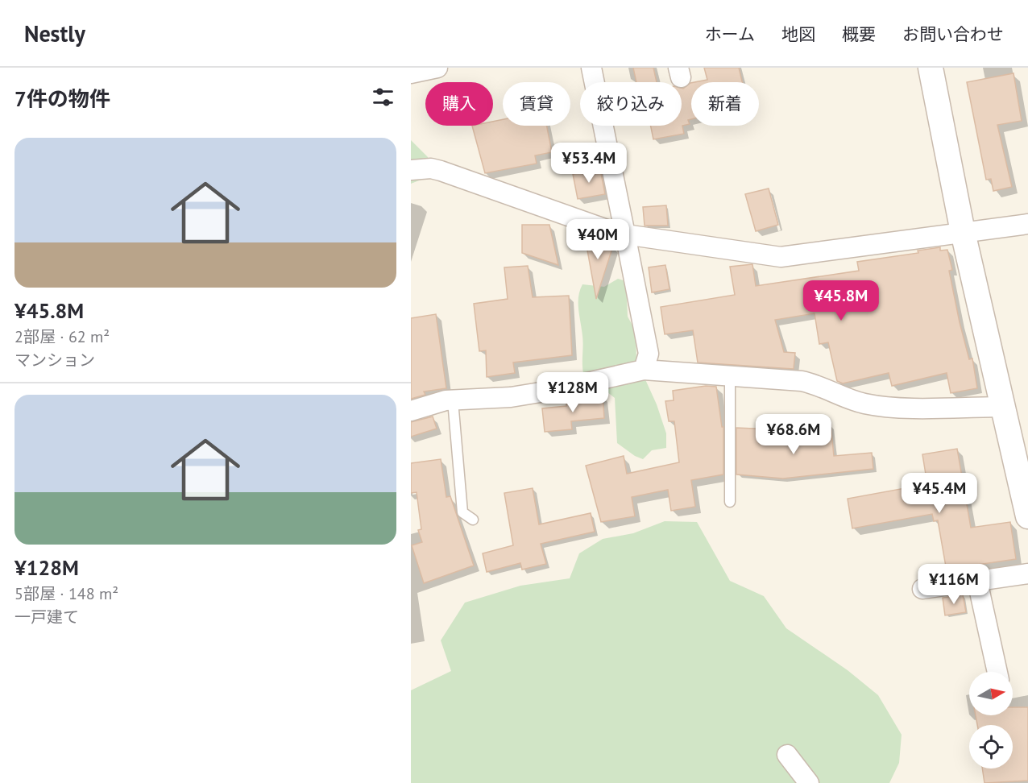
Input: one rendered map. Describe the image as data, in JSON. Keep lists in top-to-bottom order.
{
  "north": "right",
  "page": {
    "header": "Nestly",
    "nav": [
      "ホーム",
      "地図",
      "概要",
      "お問い合わせ"
    ],
    "heading": "7件の物件",
    "chip": [
      "購入",
      "賃貸",
      "絞り込み",
      "新着"
    ],
    "list": [
      {
        "name": "¥45.8M",
        "note": "2部屋 · 62 m² · マンション"
      },
      {
        "name": "¥128M",
        "note": "5部屋 · 148 m² · 一戸建て"
      }
    ],
    "price": [
      "¥53.4M",
      "¥40M",
      "¥45.8M",
      "¥128M",
      "¥68.6M",
      "¥45.4M",
      "¥116M"
    ]
  }
}
